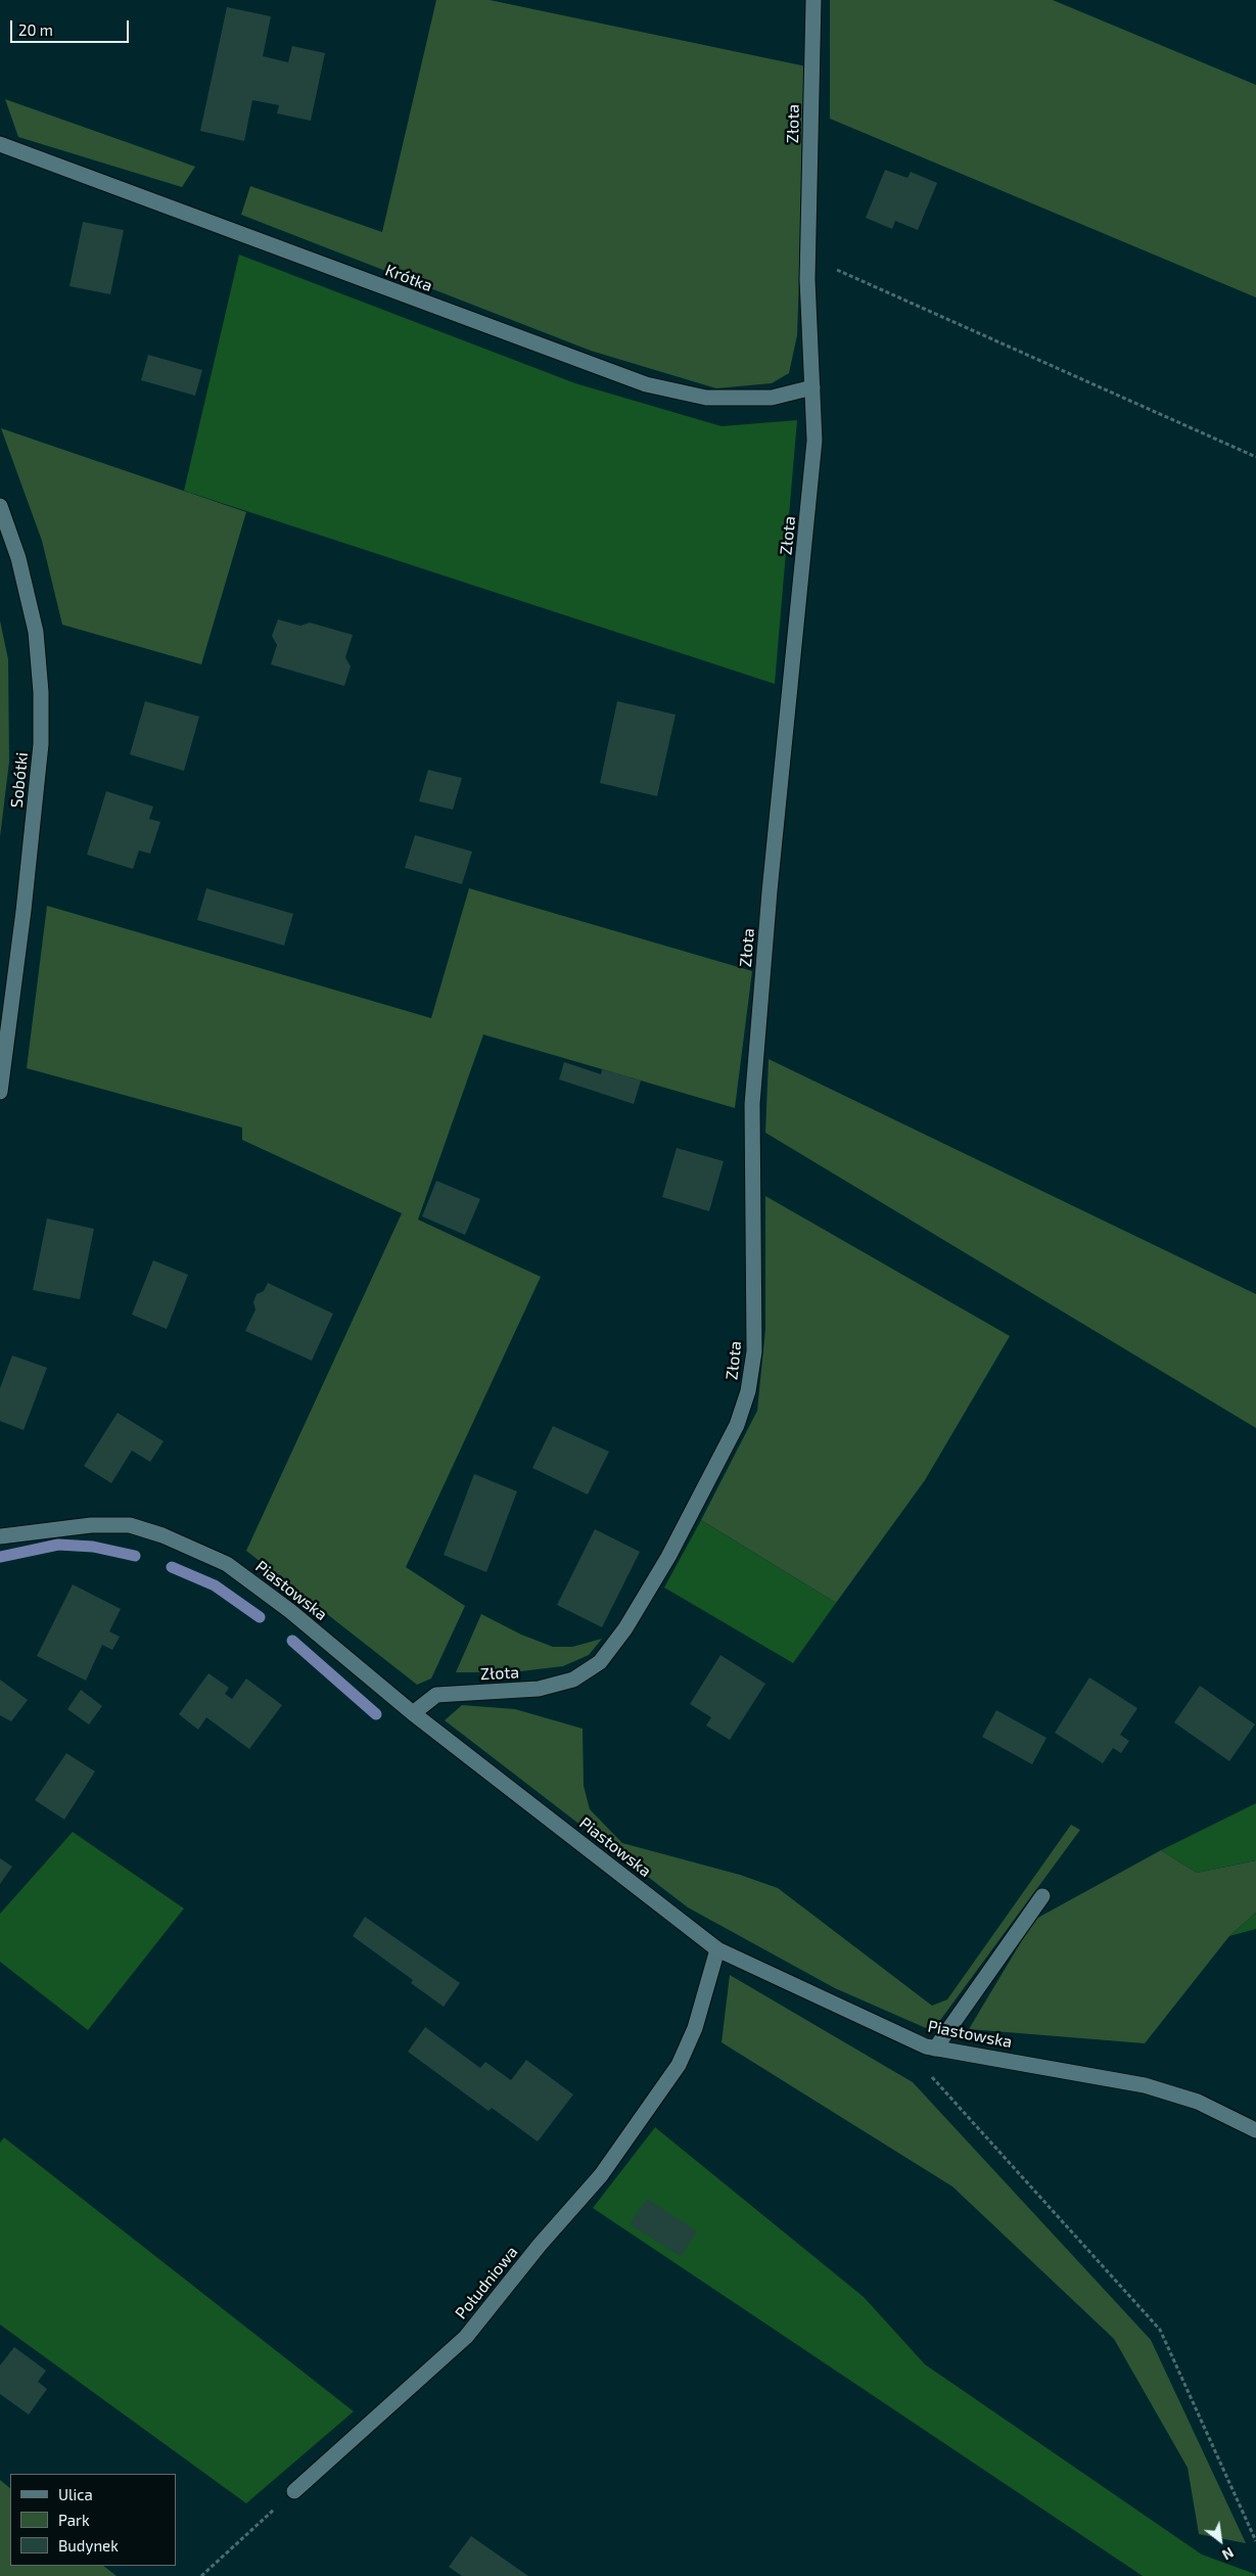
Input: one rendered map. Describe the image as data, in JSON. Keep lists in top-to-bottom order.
{
  "streets": {
    "street": [
      "Złota",
      "Krótka",
      "Sobótki",
      "Piastowska",
      "Południowa"
    ]
  },
  "crossings": [
    ["Złota", "Krótka"],
    ["Złota", "Piastowska"],
    ["Piastowska", "Południowa"]
  ],
  "legend": ["Ulica", "Park", "Budynek"],
  "scale_bar": "20 m",
  "north": "bottom right"
}
